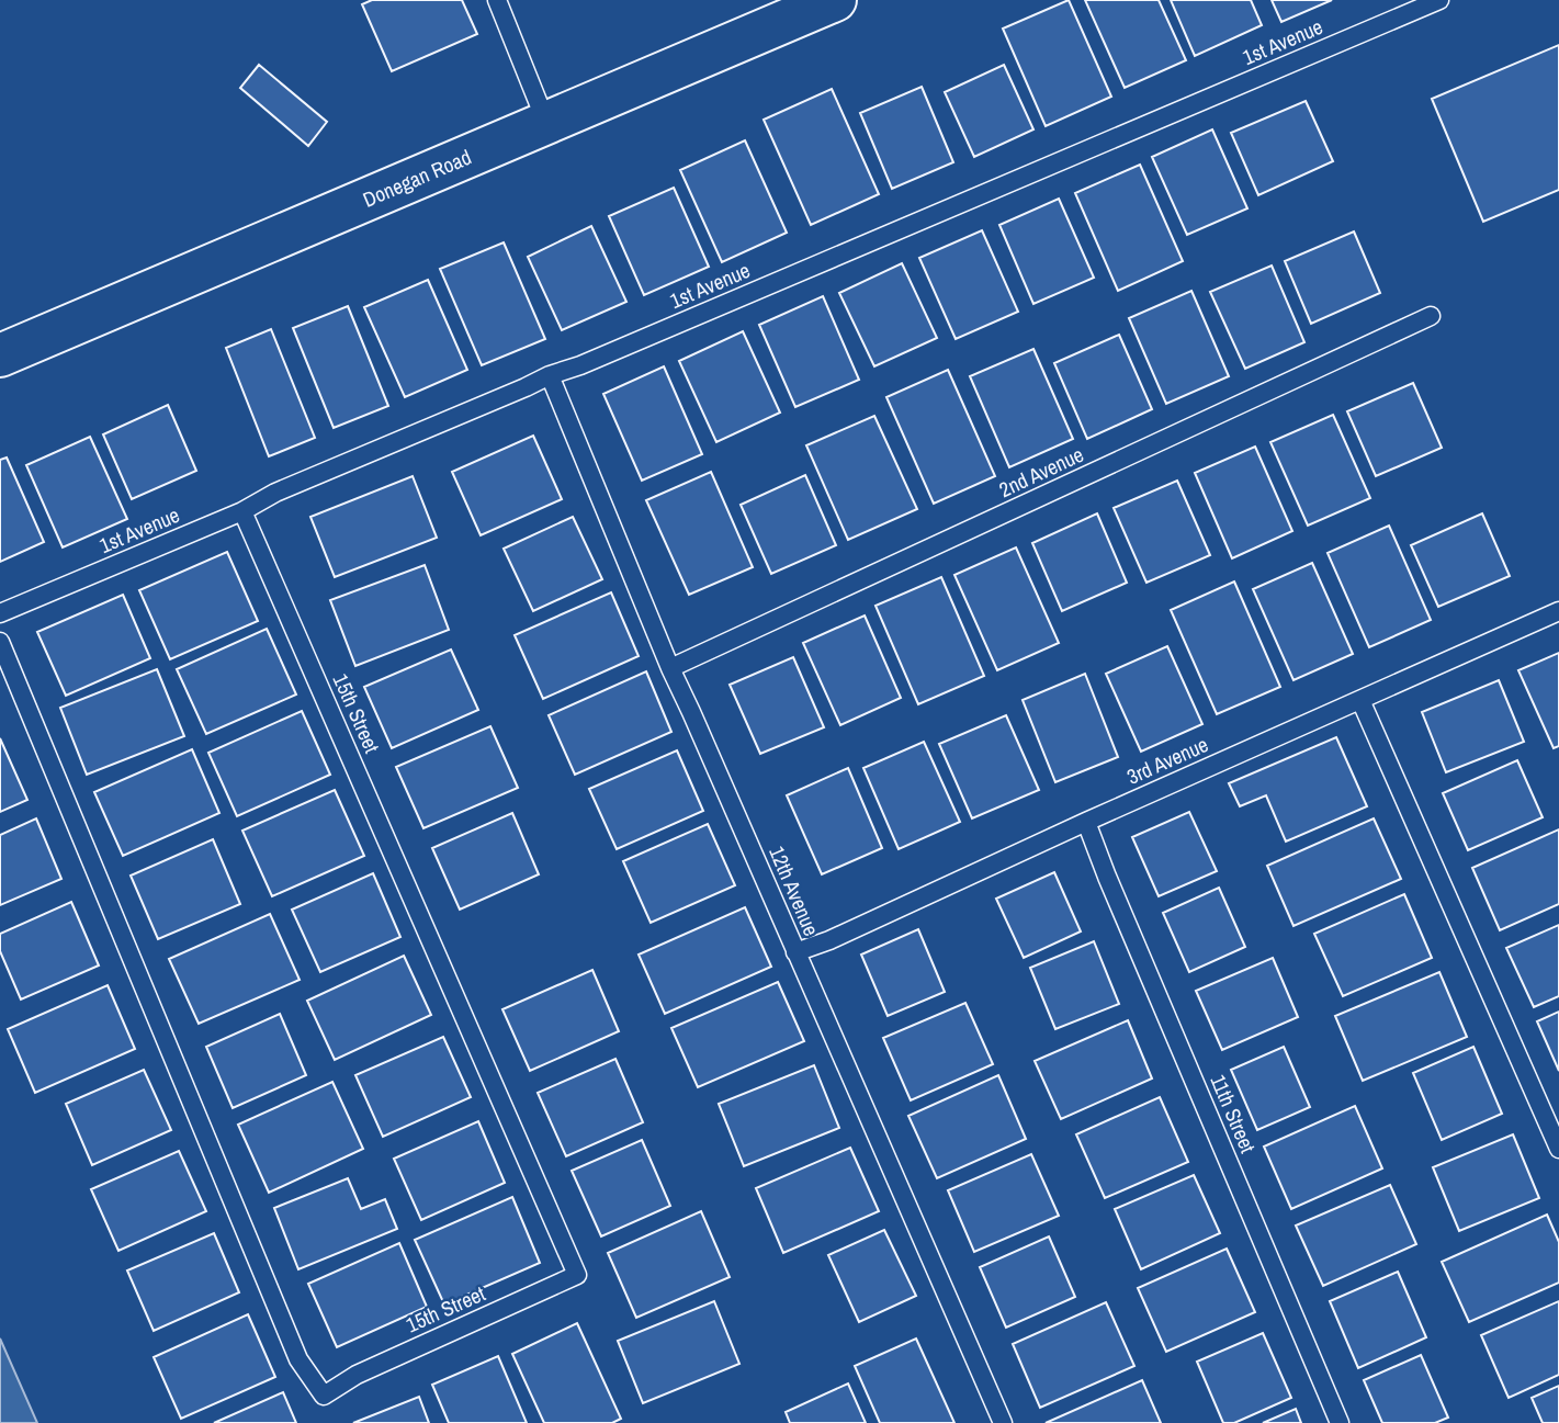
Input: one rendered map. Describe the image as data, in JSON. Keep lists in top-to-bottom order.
{
  "streets": {
    "street": ["Donegan Road"],
    "lane": [
      "1st Avenue",
      "2nd Avenue",
      "15th Street",
      "3rd Avenue",
      "12th Avenue",
      "11th Street"
    ]
  },
  "crossings": [
    ["1st Avenue", "15th Street"],
    ["1st Avenue", "12th Avenue"],
    ["2nd Avenue", "12th Avenue"],
    ["3rd Avenue", "12th Avenue"],
    ["3rd Avenue", "11th Street"]
  ]
}
